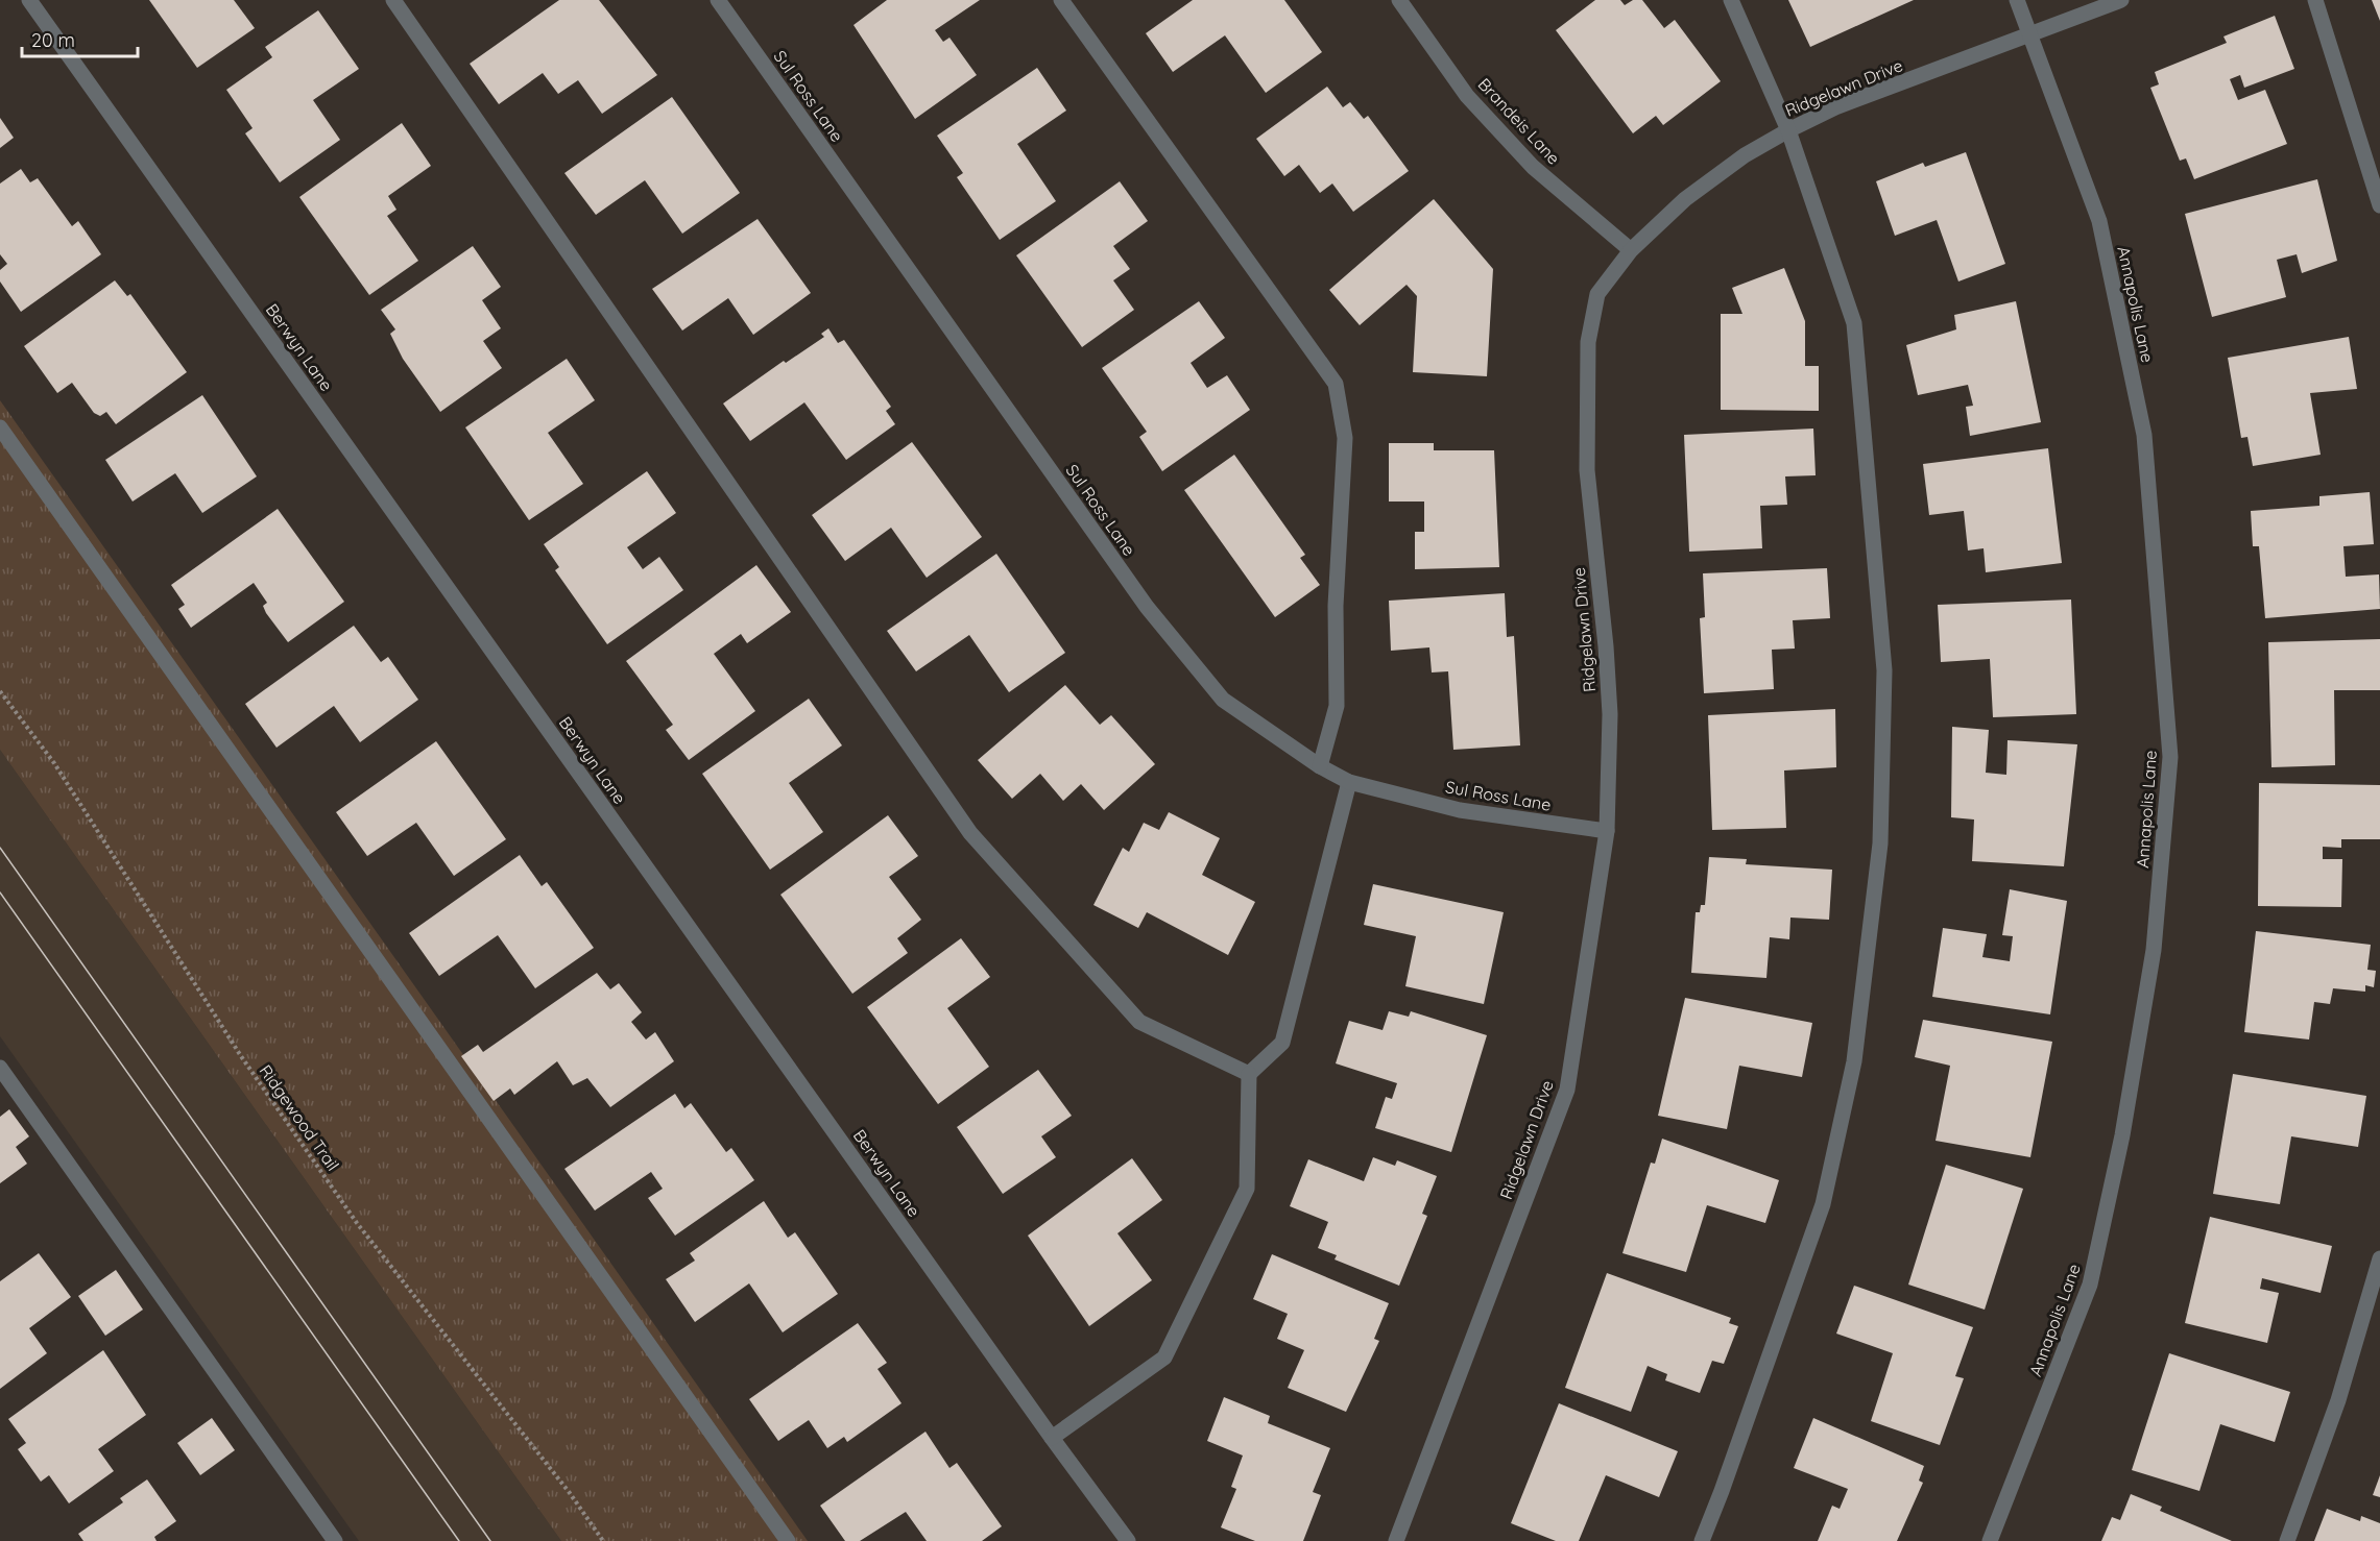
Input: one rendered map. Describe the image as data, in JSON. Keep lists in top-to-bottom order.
{
  "streets": {
    "street": [
      "Ridgelawn Drive",
      "Sul Ross Lane",
      "Brandeis Lane",
      "Annapolis Lane",
      "Berwyn Lane"
    ],
    "path": ["Ridgewood Trail"]
  },
  "crossings": [
    ["Ridgelawn Drive", "Sul Ross Lane"],
    ["Ridgelawn Drive", "Brandeis Lane"],
    ["Ridgelawn Drive", "Annapolis Lane"]
  ],
  "scale_bar": "20 m"
}
